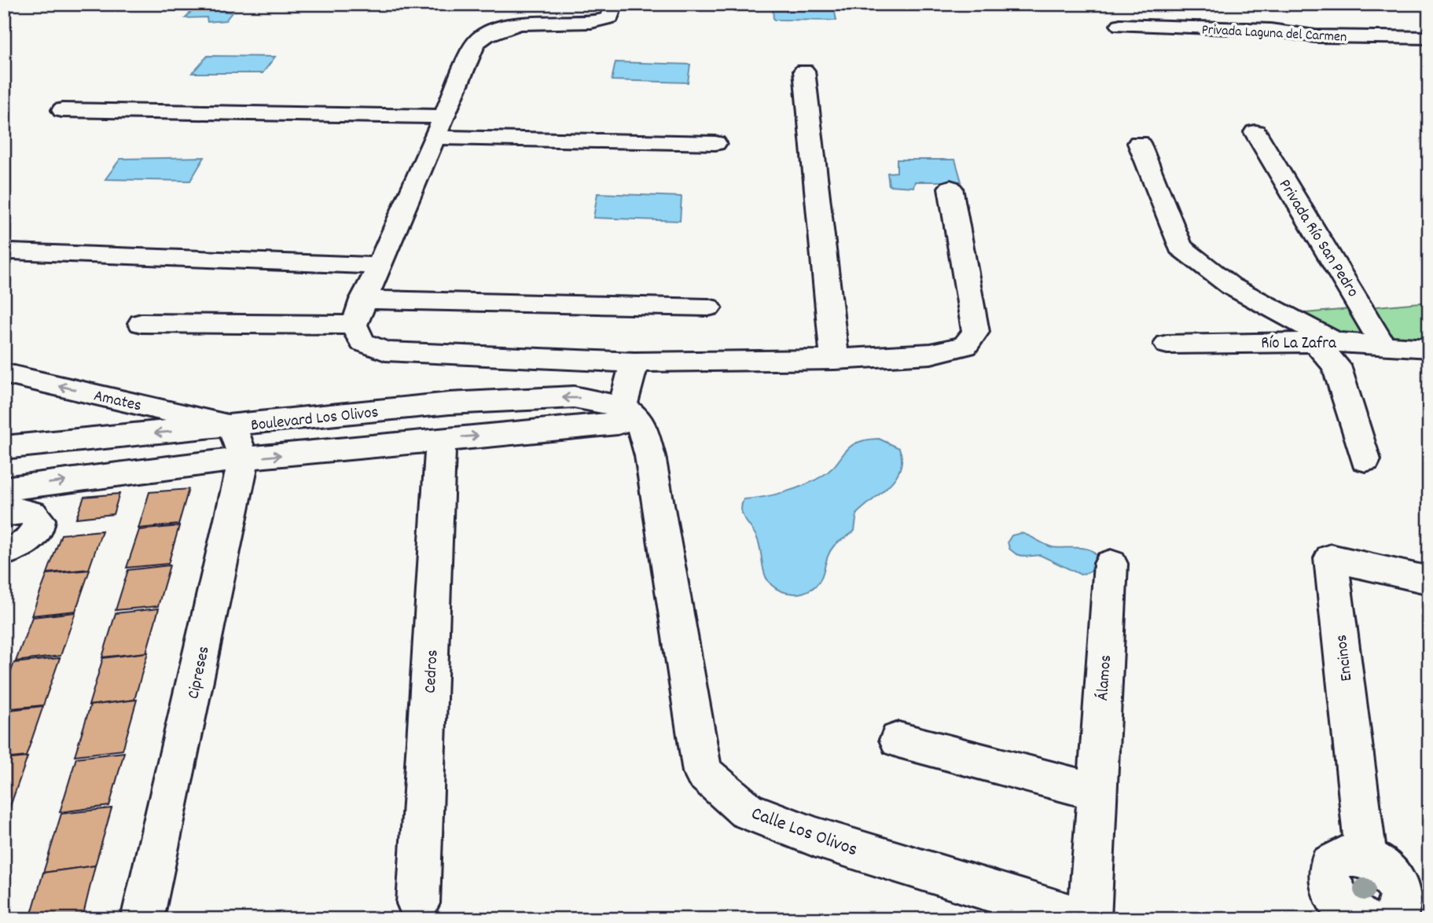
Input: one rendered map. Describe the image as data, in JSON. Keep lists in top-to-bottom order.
{
  "streets": {
    "street": [
      "Privada Laguna del Carmen",
      "Privada Río San Pedro",
      "Río La Zafra",
      "Amates",
      "Boulevard Los Olivos",
      "Encinos",
      "Cedros",
      "Cipreses",
      "Álamos",
      "Calle Los Olivos"
    ]
  },
  "crossings": [
    ["Privada Río San Pedro", "Río La Zafra"],
    ["Amates", "Boulevard Los Olivos"],
    ["Amates", "Cipreses"],
    ["Boulevard Los Olivos", "Cedros"],
    ["Boulevard Los Olivos", "Cipreses"],
    ["Boulevard Los Olivos", "Calle Los Olivos"]
  ]
}
